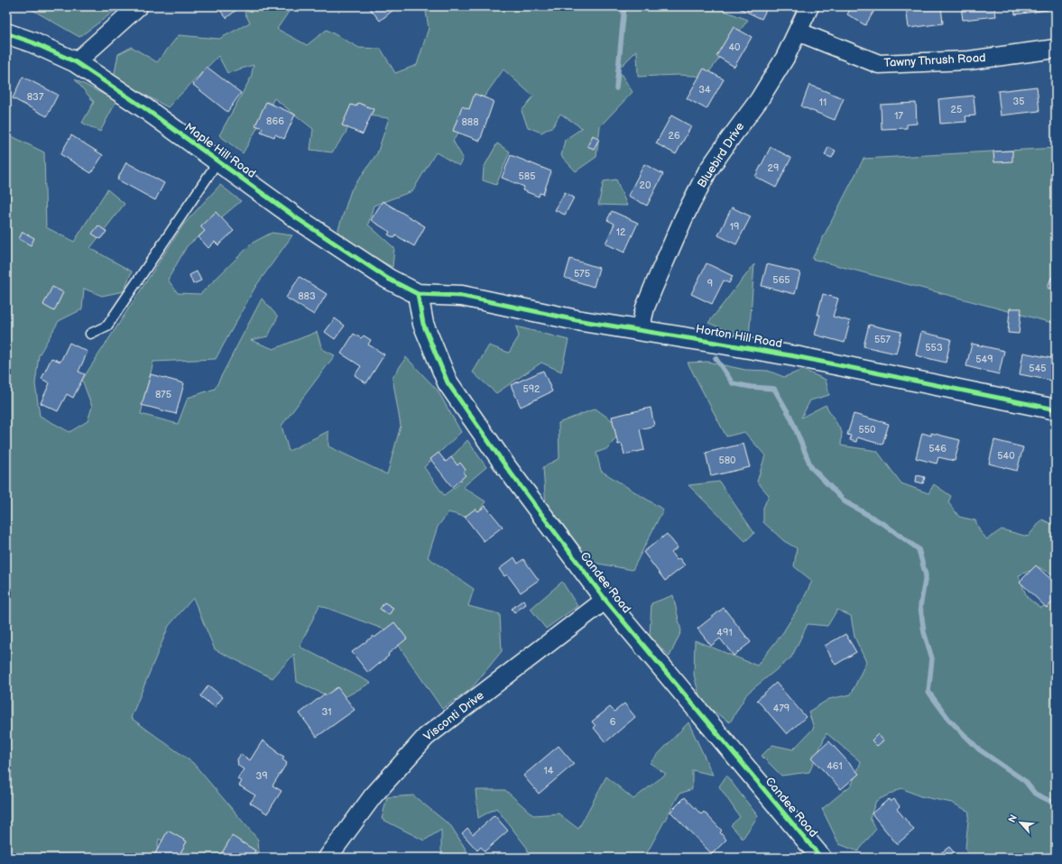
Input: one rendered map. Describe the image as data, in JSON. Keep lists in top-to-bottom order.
{
  "streets": {
    "street": [
      "Tawny Thrush Road",
      "Maple Hill Road",
      "Bluebird Drive",
      "Horton Hill Road",
      "Candee Road",
      "Visconti Drive"
    ]
  },
  "crossings": [
    ["Tawny Thrush Road", "Bluebird Drive"],
    ["Maple Hill Road", "Horton Hill Road"],
    ["Maple Hill Road", "Candee Road"],
    ["Bluebird Drive", "Horton Hill Road"],
    ["Horton Hill Road", "Candee Road"],
    ["Candee Road", "Visconti Drive"]
  ],
  "house_numbers": [
    "40",
    "34",
    "837",
    "35",
    "11",
    "25",
    "17",
    "866",
    "888",
    "26",
    "29",
    "585",
    "20",
    "19",
    "12",
    "575",
    "565",
    "9",
    "883",
    "557",
    "553",
    "549",
    "545",
    "592",
    "875",
    "550",
    "546",
    "540",
    "580",
    "491",
    "479",
    "31",
    "6",
    "461",
    "14",
    "39"
  ],
  "north": "top left"
}
